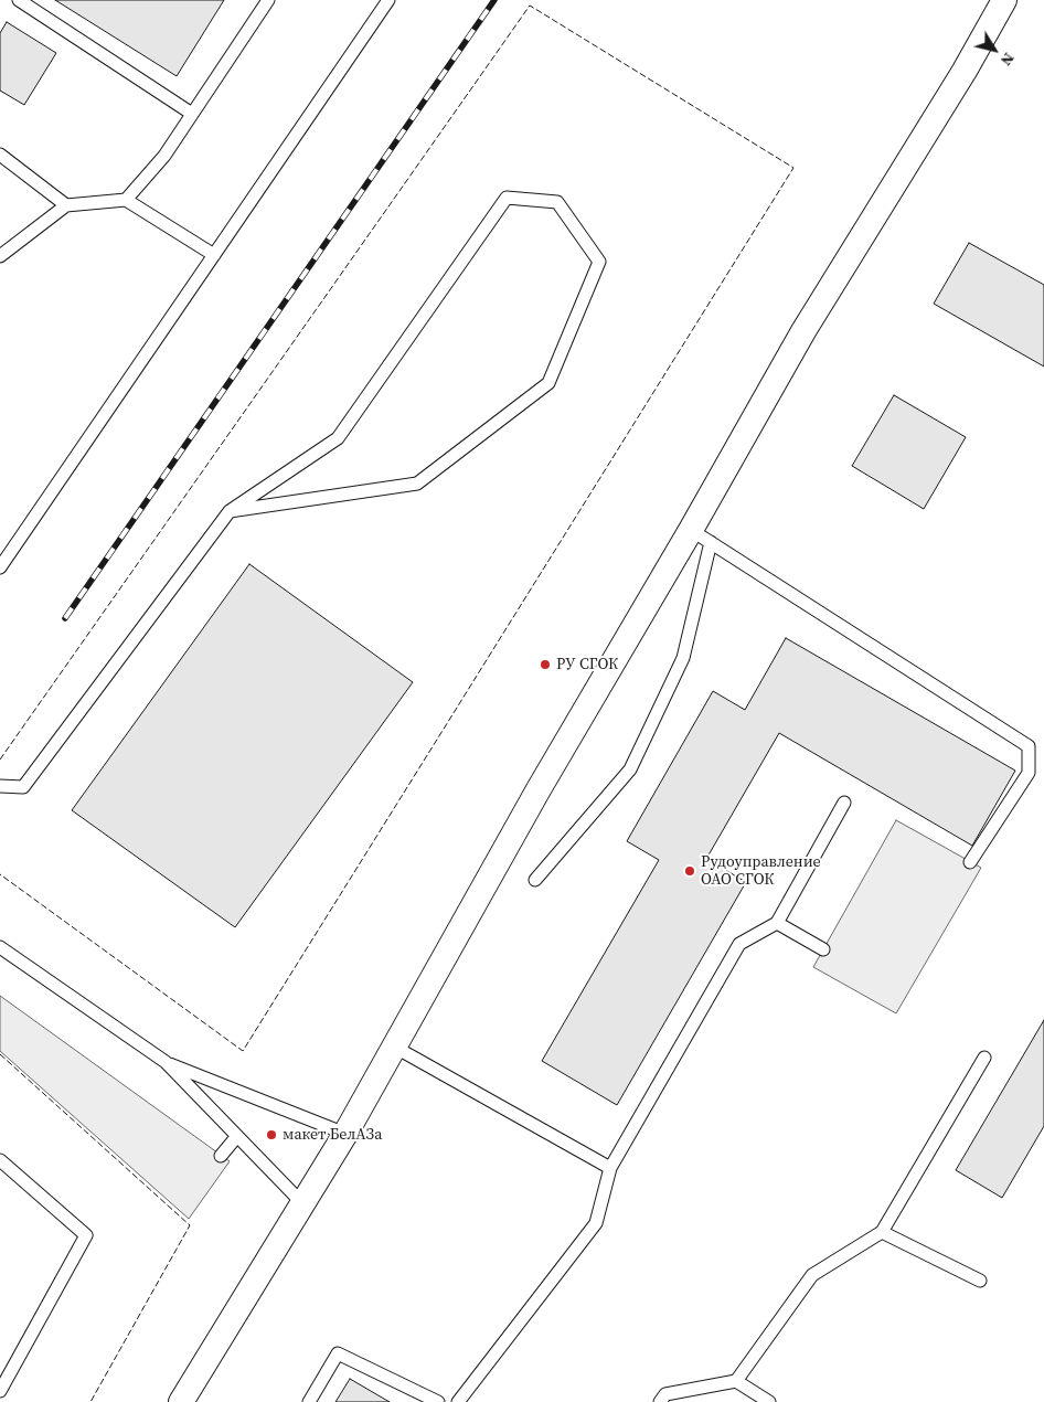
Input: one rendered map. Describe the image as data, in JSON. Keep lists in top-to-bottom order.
{
  "places": ["РУ СГОК", "Рудоуправление ОАО СГОК", "макет БелАЗа"],
  "north": "bottom right"
}
